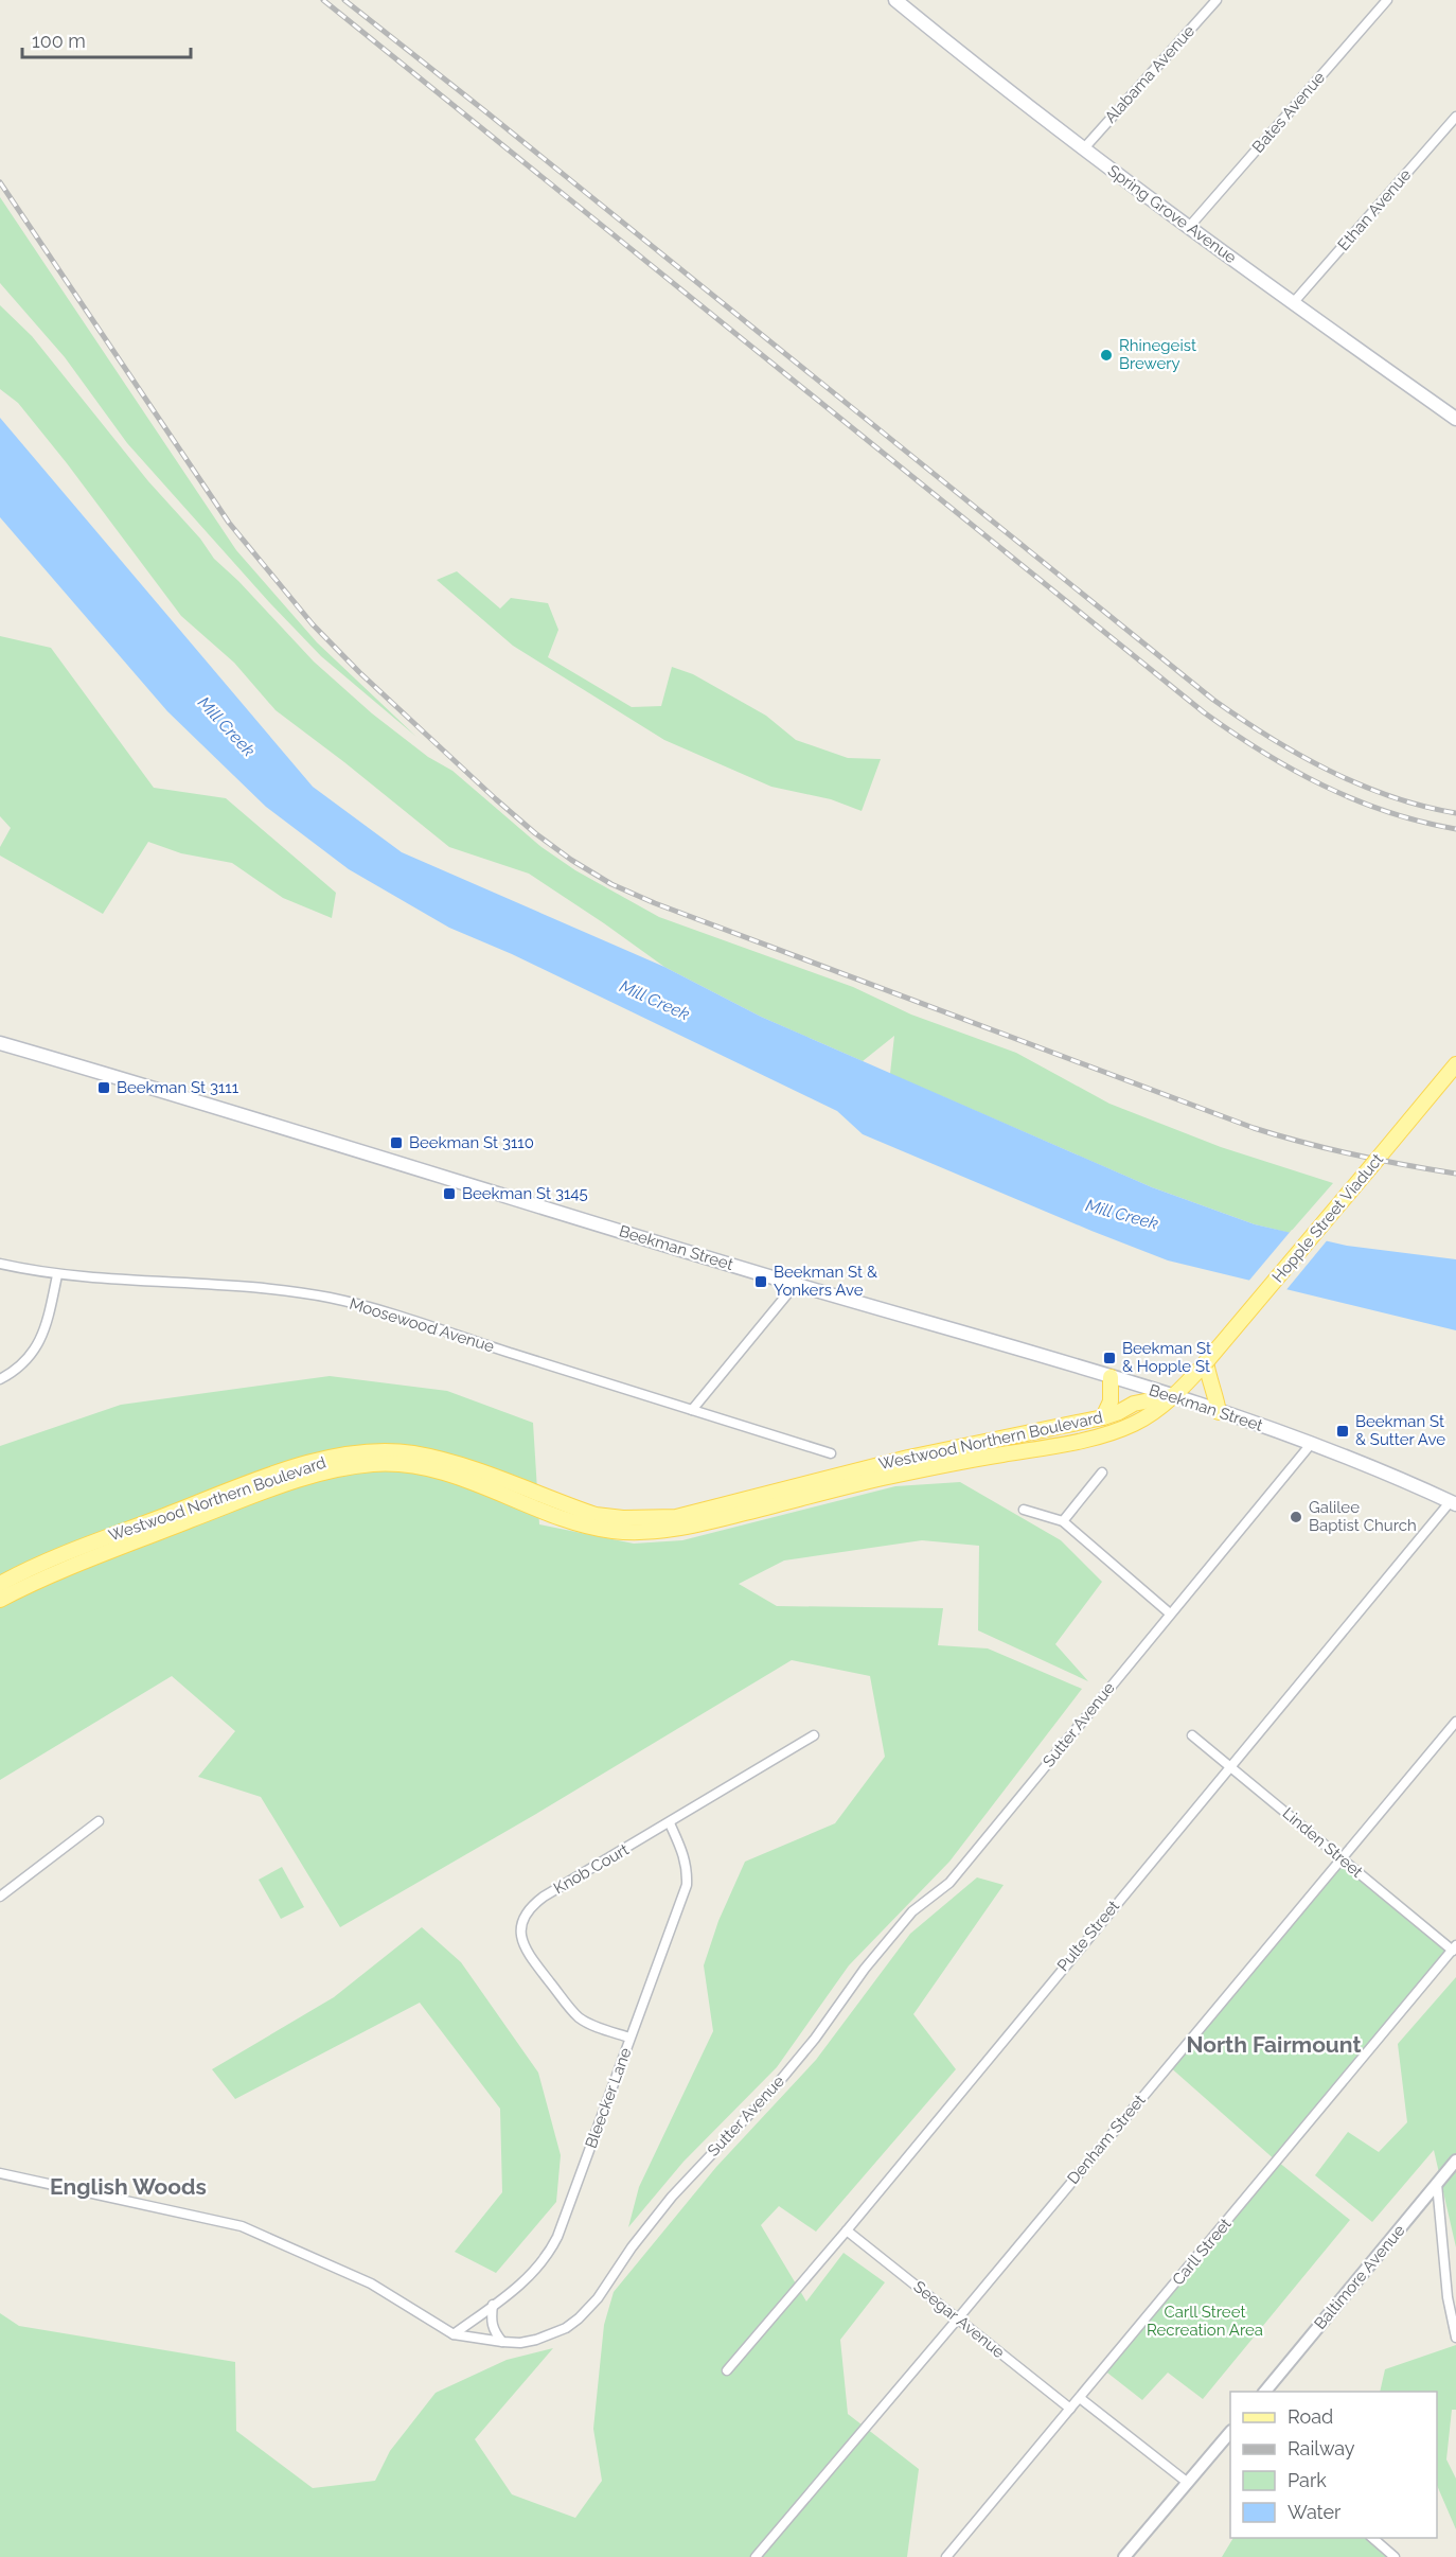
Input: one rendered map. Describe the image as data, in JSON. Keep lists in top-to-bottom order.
{
  "streets": {
    "main road": [
      "Spring Grove Avenue",
      "Hopple Street Viaduct",
      "Beekman Street",
      "Westwood Northern Boulevard"
    ],
    "street": [
      "Alabama Avenue",
      "Bates Avenue",
      "Ethan Avenue",
      "Moosewood Avenue",
      "Sutter Avenue",
      "Linden Street",
      "Knob Court",
      "Pulte Street",
      "Bleecker Lane",
      "Denham Street",
      "Carll Street",
      "Baltimore Avenue",
      "Seegar Avenue"
    ]
  },
  "crossings": [
    ["Alabama Avenue", "Spring Grove Avenue"],
    ["Bates Avenue", "Spring Grove Avenue"],
    ["Ethan Avenue", "Spring Grove Avenue"],
    ["Hopple Street Viaduct", "Beekman Street"],
    ["Hopple Street Viaduct", "Westwood Northern Boulevard"],
    ["Beekman Street", "Westwood Northern Boulevard"],
    ["Beekman Street", "Sutter Avenue"],
    ["Beekman Street", "Pulte Street"],
    ["Sutter Avenue", "Bleecker Lane"],
    ["Linden Street", "Pulte Street"],
    ["Linden Street", "Denham Street"],
    ["Linden Street", "Carll Street"],
    ["Knob Court", "Bleecker Lane"],
    ["Pulte Street", "Seegar Avenue"],
    ["Denham Street", "Seegar Avenue"],
    ["Carll Street", "Seegar Avenue"]
  ],
  "districts": ["North Fairmount", "English Woods"],
  "water": ["Mill Creek"],
  "parks": ["Carll Street Recreation Area"],
  "places": {
    "other": ["Rhinegeist Brewery", "Galilee Baptist Church"],
    "transit": [
      "Beekman St 3111",
      "Beekman St 3110",
      "Beekman St 3145",
      "Beekman St & Yonkers Ave",
      "Beekman St & Hopple St",
      "Beekman St & Sutter Ave"
    ]
  },
  "legend": [
    "Road",
    "Railway",
    "Park",
    "Water"
  ],
  "scale_bar": "100 m"
}
